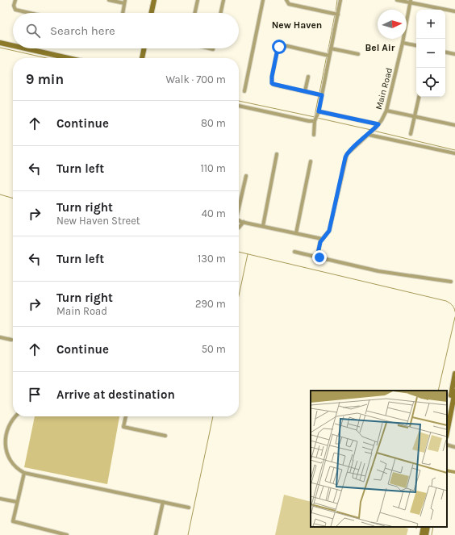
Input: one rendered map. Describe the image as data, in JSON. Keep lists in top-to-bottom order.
{
  "streets": {
    "street": ["Main Road"]
  },
  "districts": ["New Haven", "Bel Air"],
  "north": "right",
  "page": {
    "map_buttons": ["+", "−"],
    "search": "Search here",
    "heading": ["9 min", "Walk · 700 m"],
    "list": [
      ["Continue", "80 m"],
      ["Turn left", "110 m"],
      ["Turn right", "New Haven Street", "40 m"],
      ["Turn left", "130 m"],
      ["Turn right", "Main Road", "290 m"],
      ["Continue", "50 m"],
      "Arrive at destination"
    ]
  }
}
